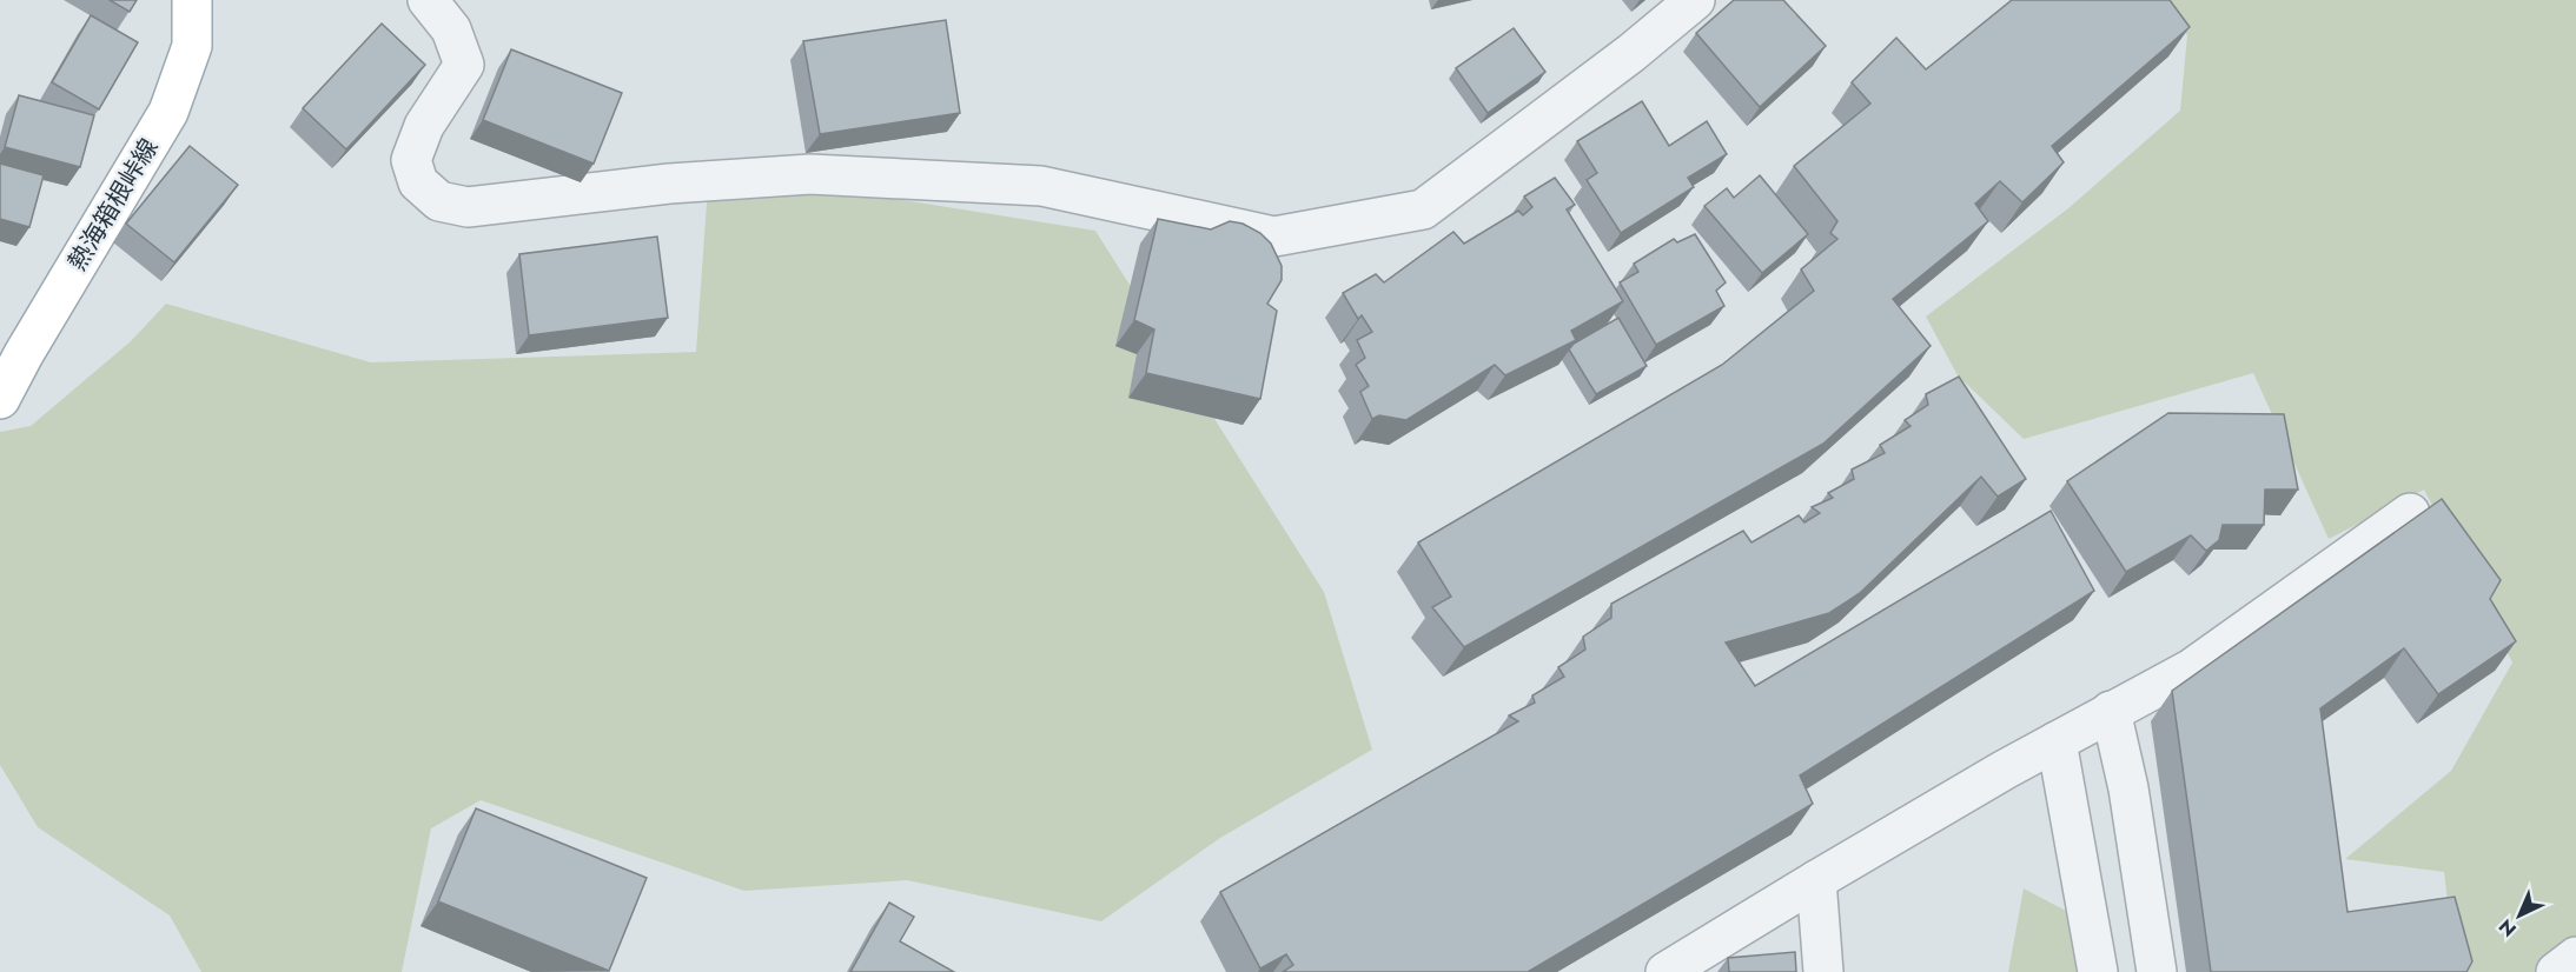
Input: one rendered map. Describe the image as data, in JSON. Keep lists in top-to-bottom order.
{
  "streets": {
    "main road": ["熱海箱根峠線"]
  },
  "north": "bottom left"
}
